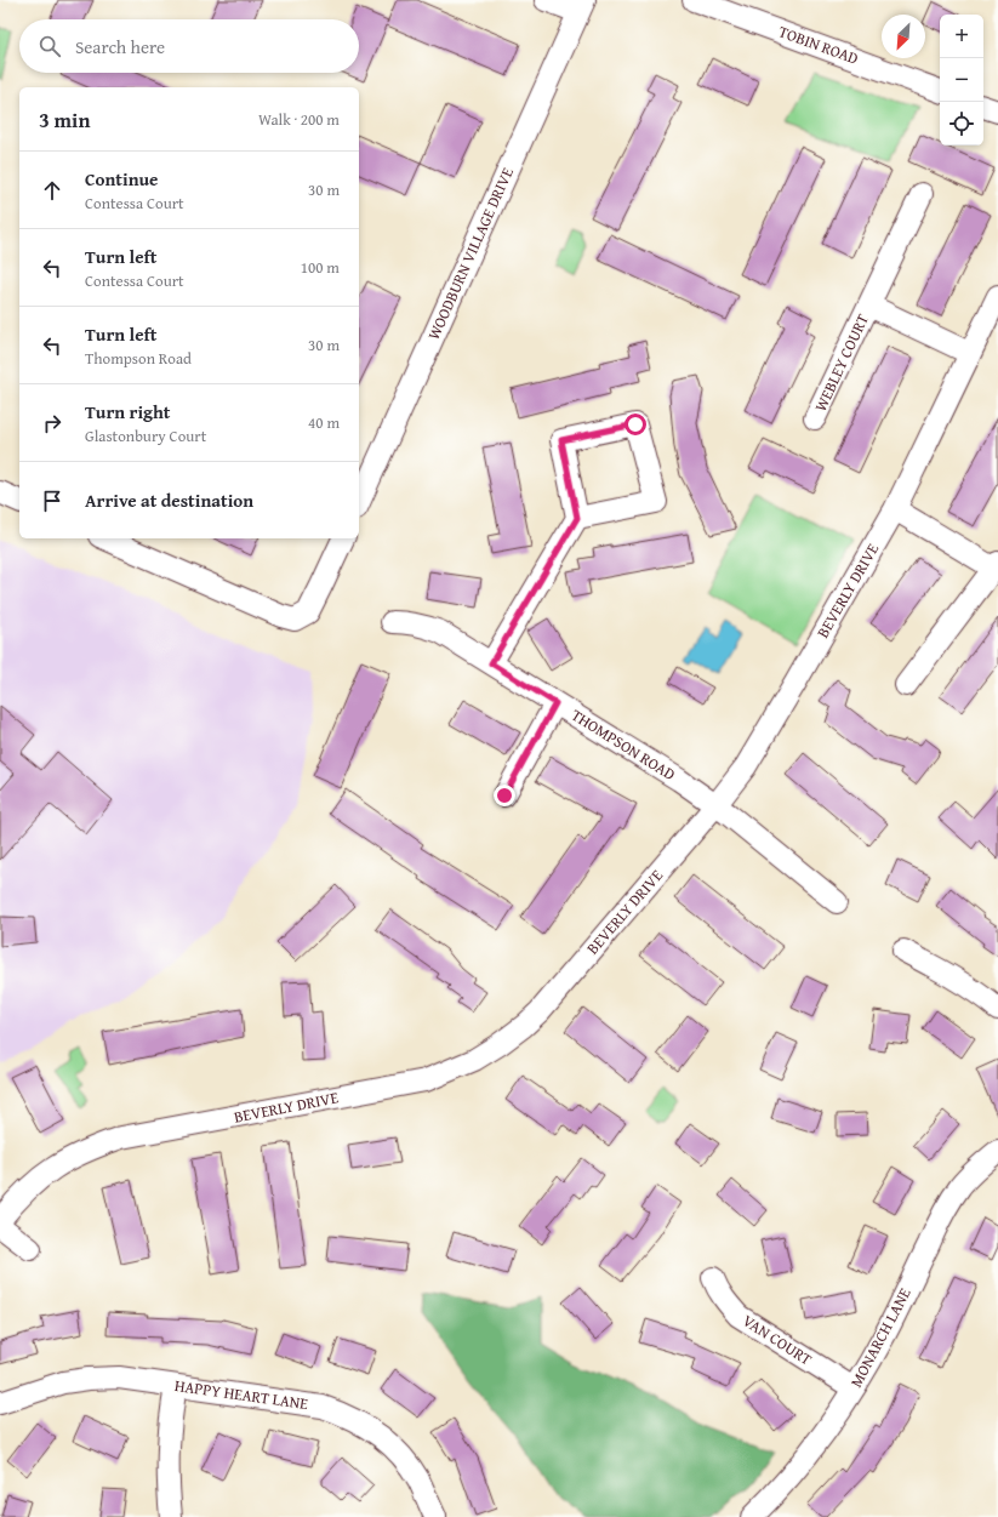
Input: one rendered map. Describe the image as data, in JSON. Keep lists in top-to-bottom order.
{
  "streets": {
    "street": [
      "TOBIN ROAD",
      "WOODBURN VILLAGE DRIVE",
      "WEBLEY COURT",
      "BEVERLY DRIVE",
      "THOMPSON ROAD",
      "MONARCH LANE",
      "VAN COURT",
      "HAPPY HEART LANE"
    ]
  },
  "crossings": [
    ["WEBLEY COURT", "BEVERLY DRIVE"],
    ["BEVERLY DRIVE", "THOMPSON ROAD"],
    ["MONARCH LANE", "VAN COURT"]
  ],
  "north": "bottom left",
  "page": {
    "map_buttons": ["+", "−"],
    "search": "Search here",
    "heading": ["3 min", "Walk · 200 m"],
    "list": [
      ["Continue", "Contessa Court", "30 m"],
      ["Turn left", "Contessa Court", "100 m"],
      ["Turn left", "Thompson Road", "30 m"],
      ["Turn right", "Glastonbury Court", "40 m"],
      "Arrive at destination"
    ]
  }
}
